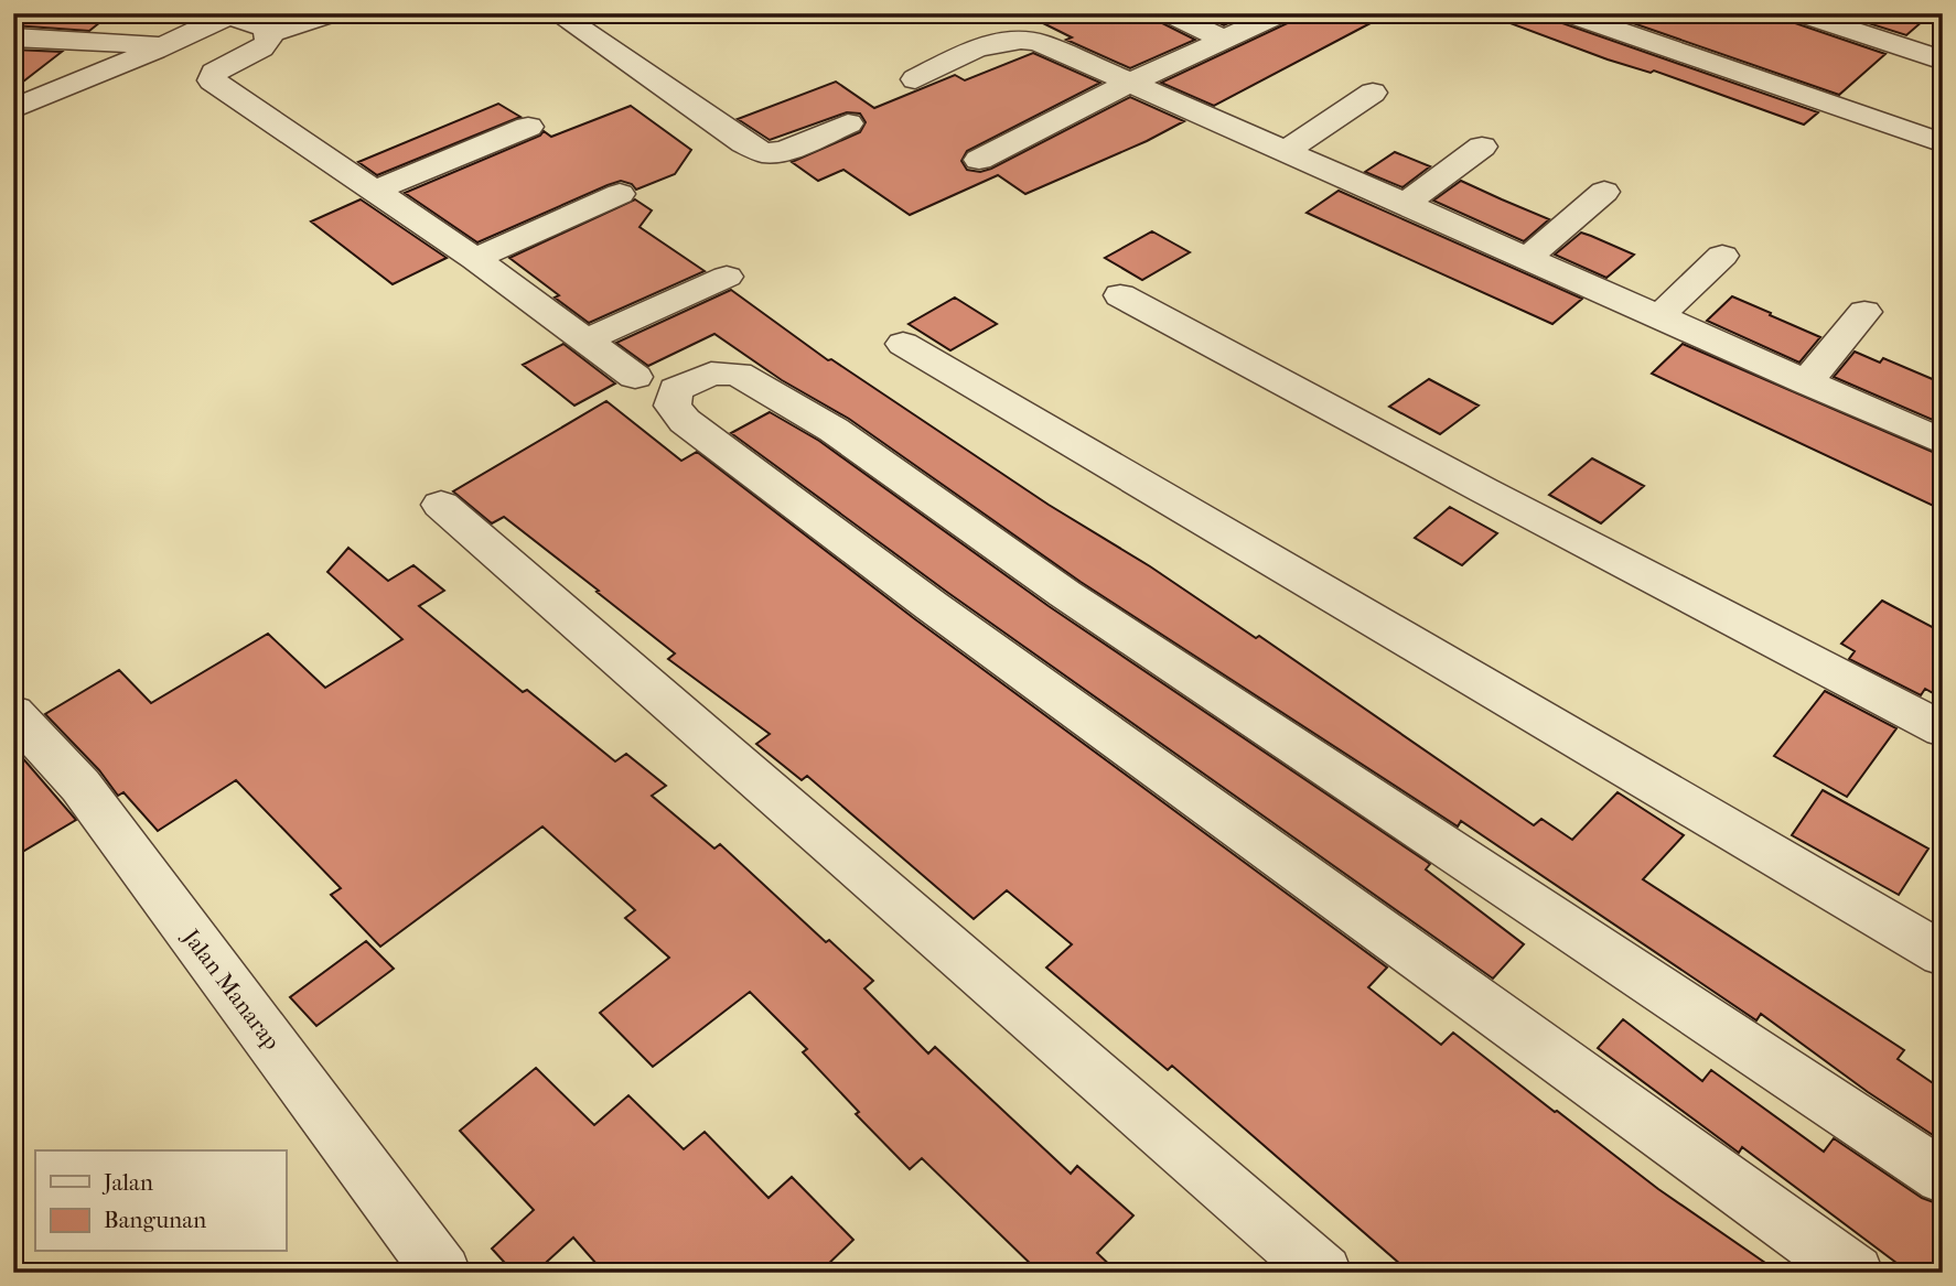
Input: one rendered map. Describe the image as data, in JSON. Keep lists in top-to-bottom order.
{
  "streets": {
    "street": ["Jalan Manarap"]
  },
  "legend": ["Jalan", "Bangunan"]
}
